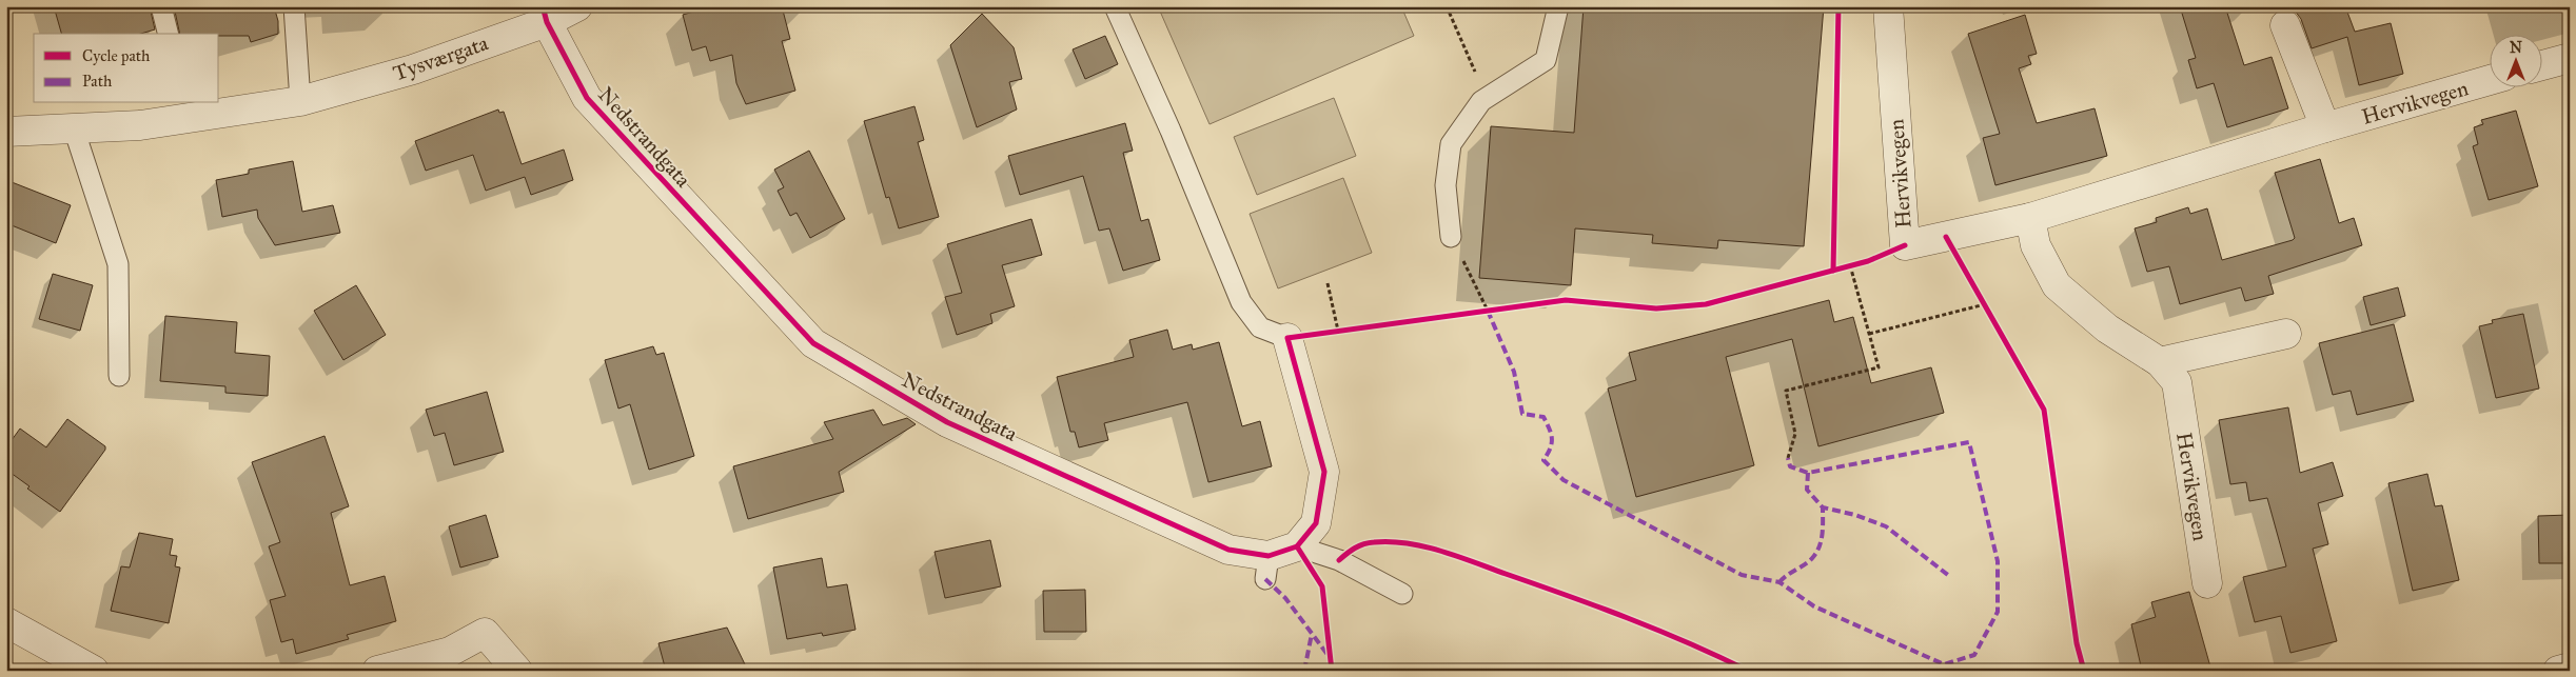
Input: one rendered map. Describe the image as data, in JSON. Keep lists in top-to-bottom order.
{
  "streets": {
    "street": ["Tysværgata", "Hervikvegen", "Nedstrandgata"]
  },
  "crossings": [
    ["Tysværgata", "Nedstrandgata"]
  ],
  "legend": ["Cycle path", "Path"],
  "north": "top"
}
